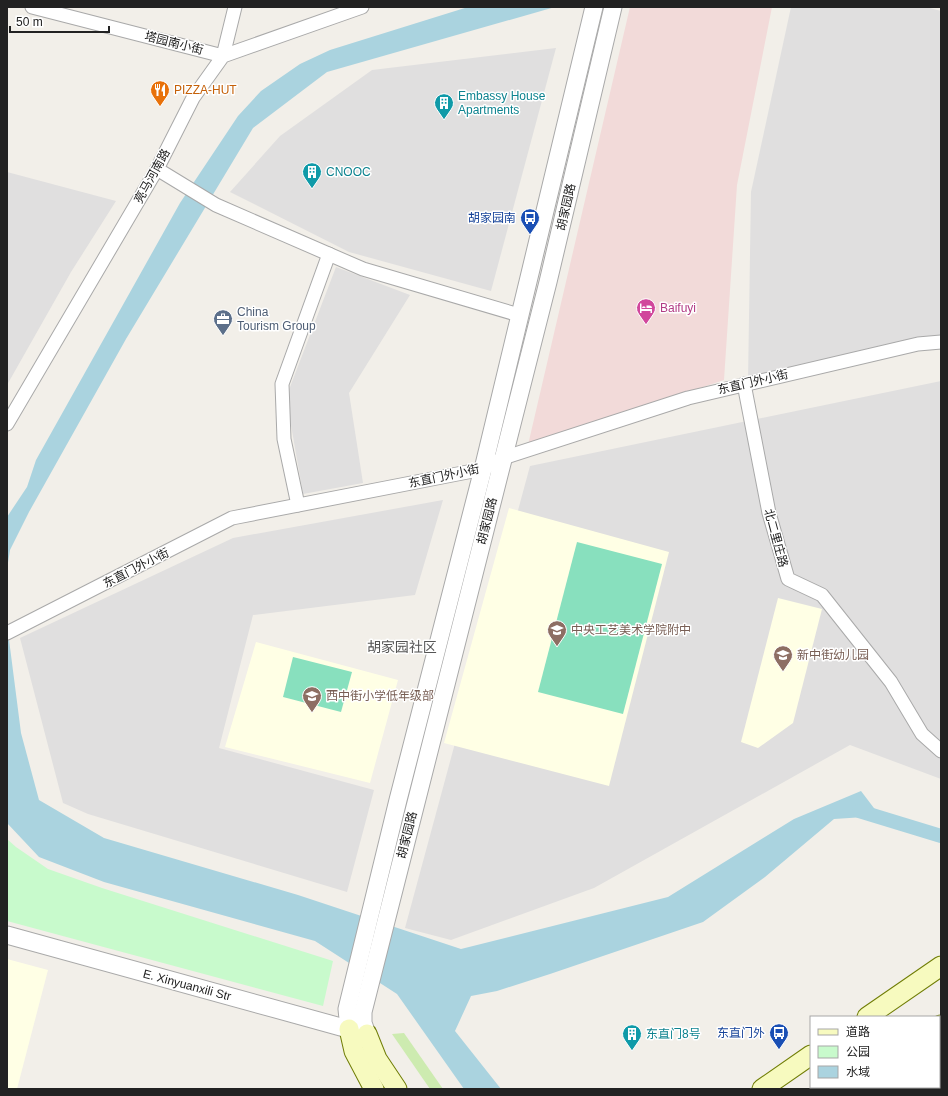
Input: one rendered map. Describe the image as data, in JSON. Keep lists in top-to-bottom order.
{
  "streets": {
    "street": [
      "塔园南小街",
      "亮马河南路",
      "胡家园路",
      "东直门外小街",
      "北二里庄路",
      "E. Xinyuanxili Str"
    ]
  },
  "crossings": [
    ["塔园南小街", "亮马河南路"],
    ["胡家园路", "东直门外小街"],
    ["胡家园路", "E. Xinyuanxili Str"],
    ["东直门外小街", "北二里庄路"]
  ],
  "districts": ["胡家园社区"],
  "places": {
    "restaurant": ["PIZZA-HUT"],
    "building": ["Embassy House Apartments", "CNOOC", "东直门8号"],
    "bus stop": ["胡家园南", "东直门外"],
    "hotel": ["Baifuyi"],
    "office": ["China Tourism Group"],
    "school or university": ["中央工艺美术学院附中", "新中街幼儿园", "西中街小学低年级部"]
  },
  "legend": ["道路", "公园", "水域"],
  "scale_bar": "50 m"
}
